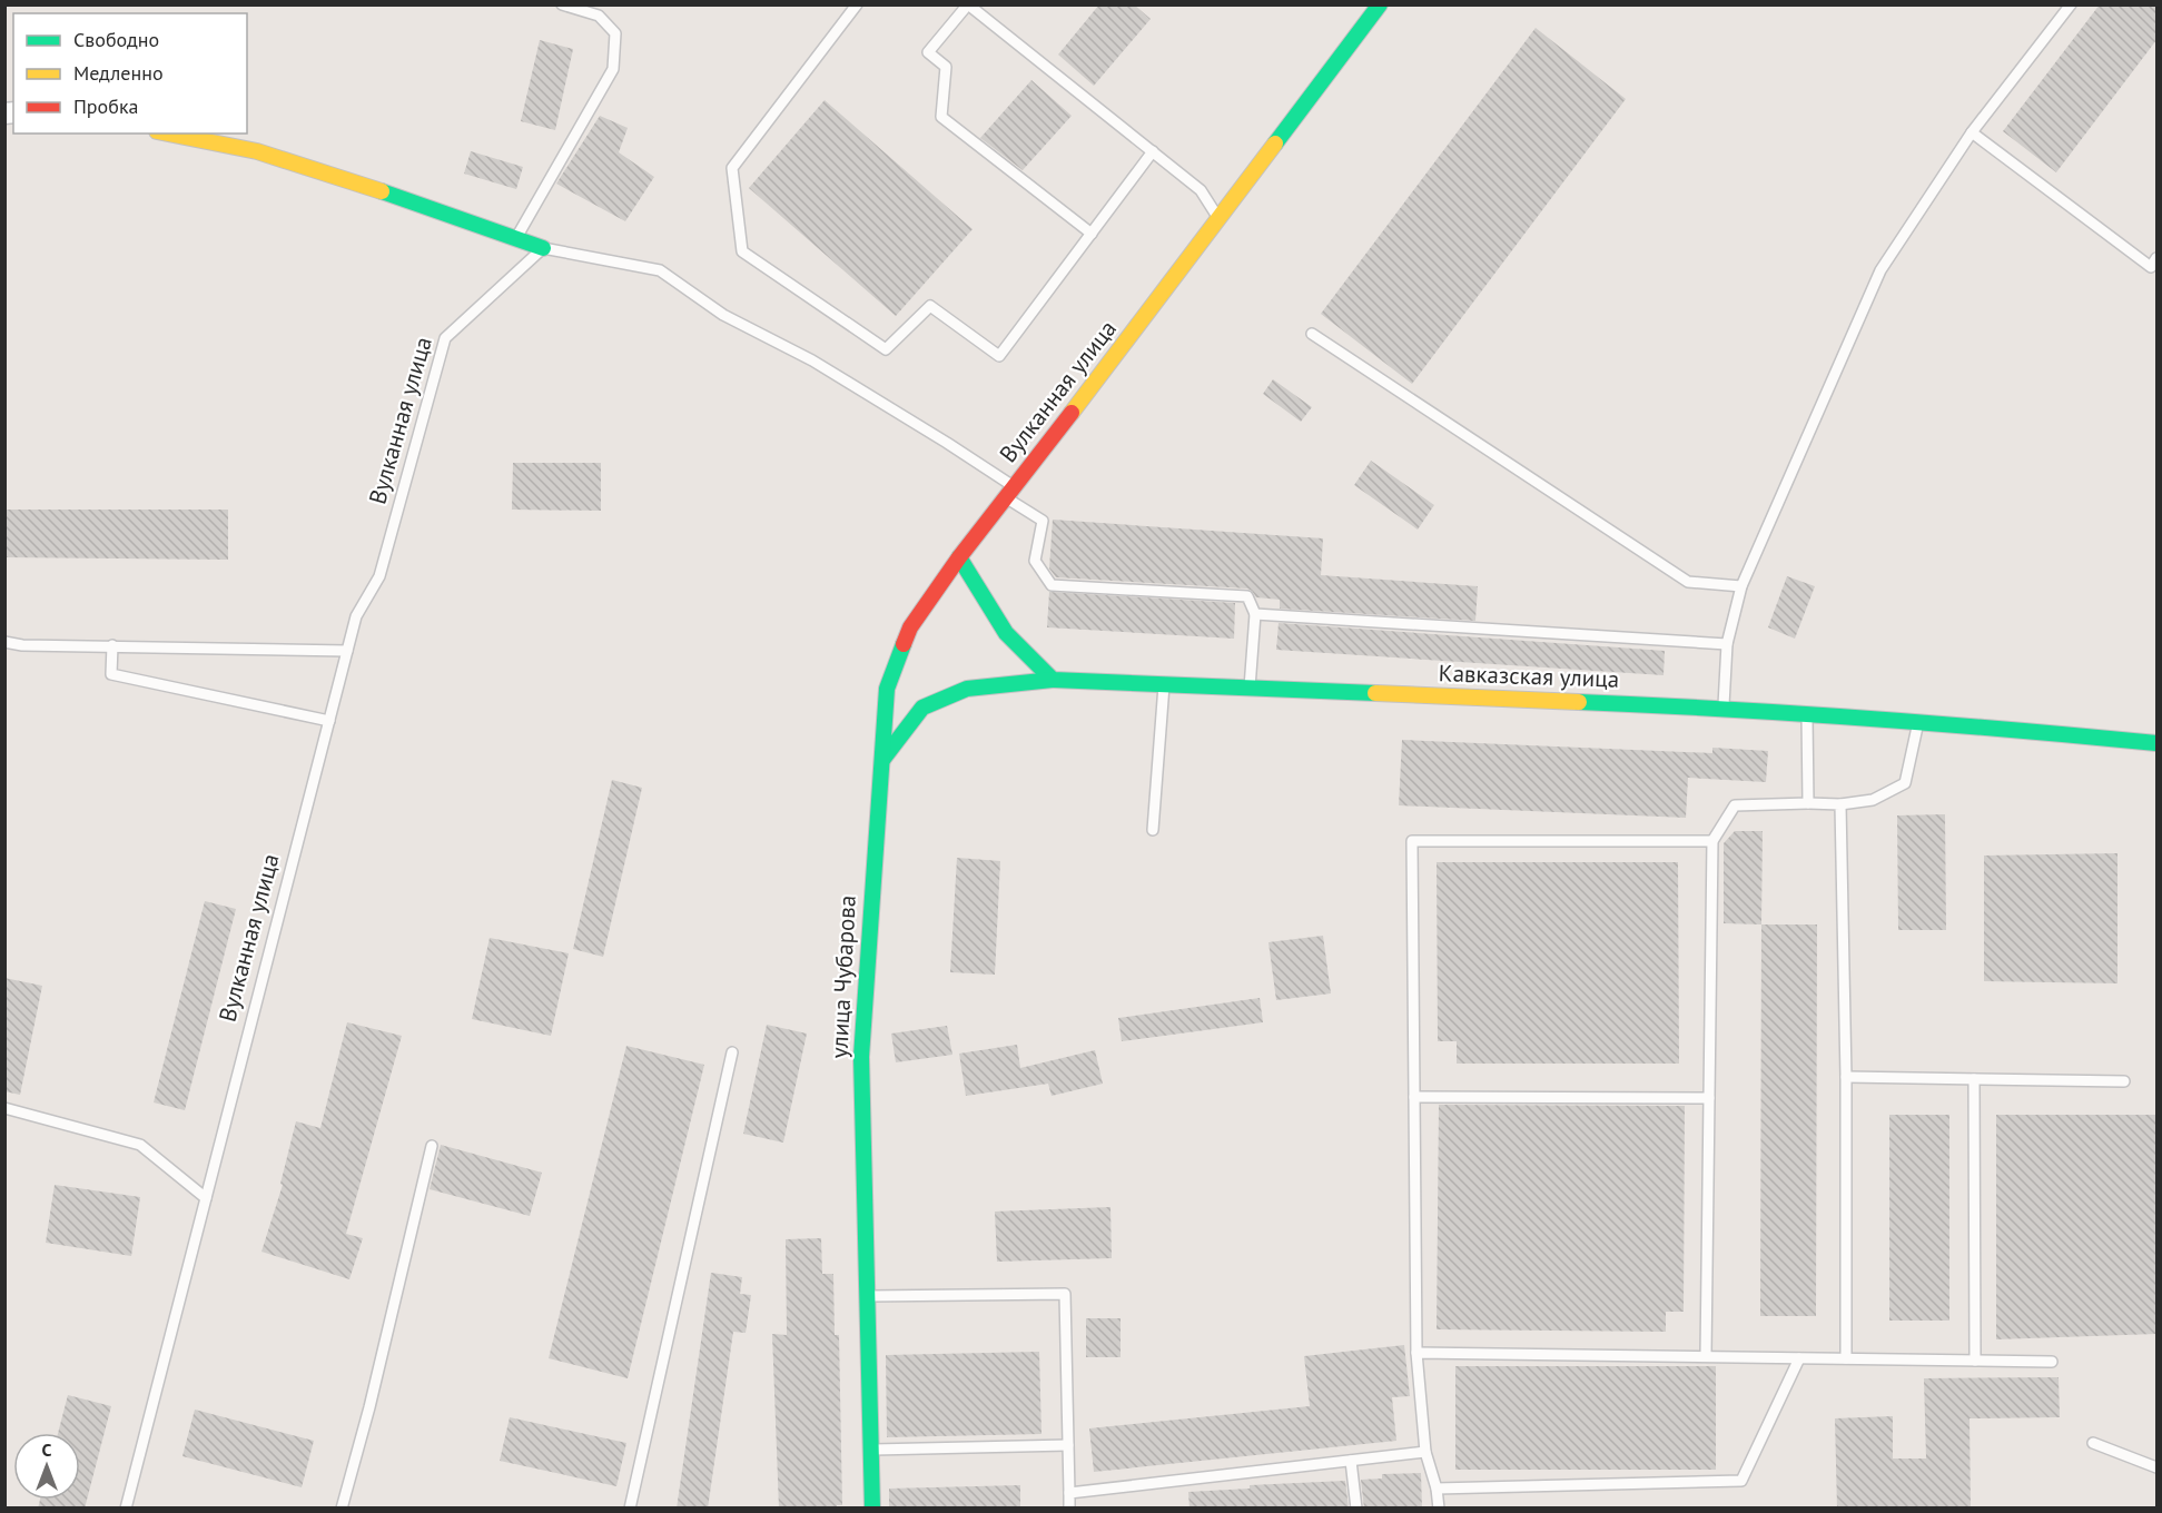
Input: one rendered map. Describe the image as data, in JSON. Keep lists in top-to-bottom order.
{
  "streets": {
    "main road": ["Вулканная улица", "Кавказская улица", "улица Чубарова"]
  },
  "crossings": [
    ["Вулканная улица", "улица Чубарова"],
    ["Кавказская улица", "улица Чубарова"]
  ],
  "legend": ["Свободно", "Медленно", "Пробка"],
  "north": "top"
}
